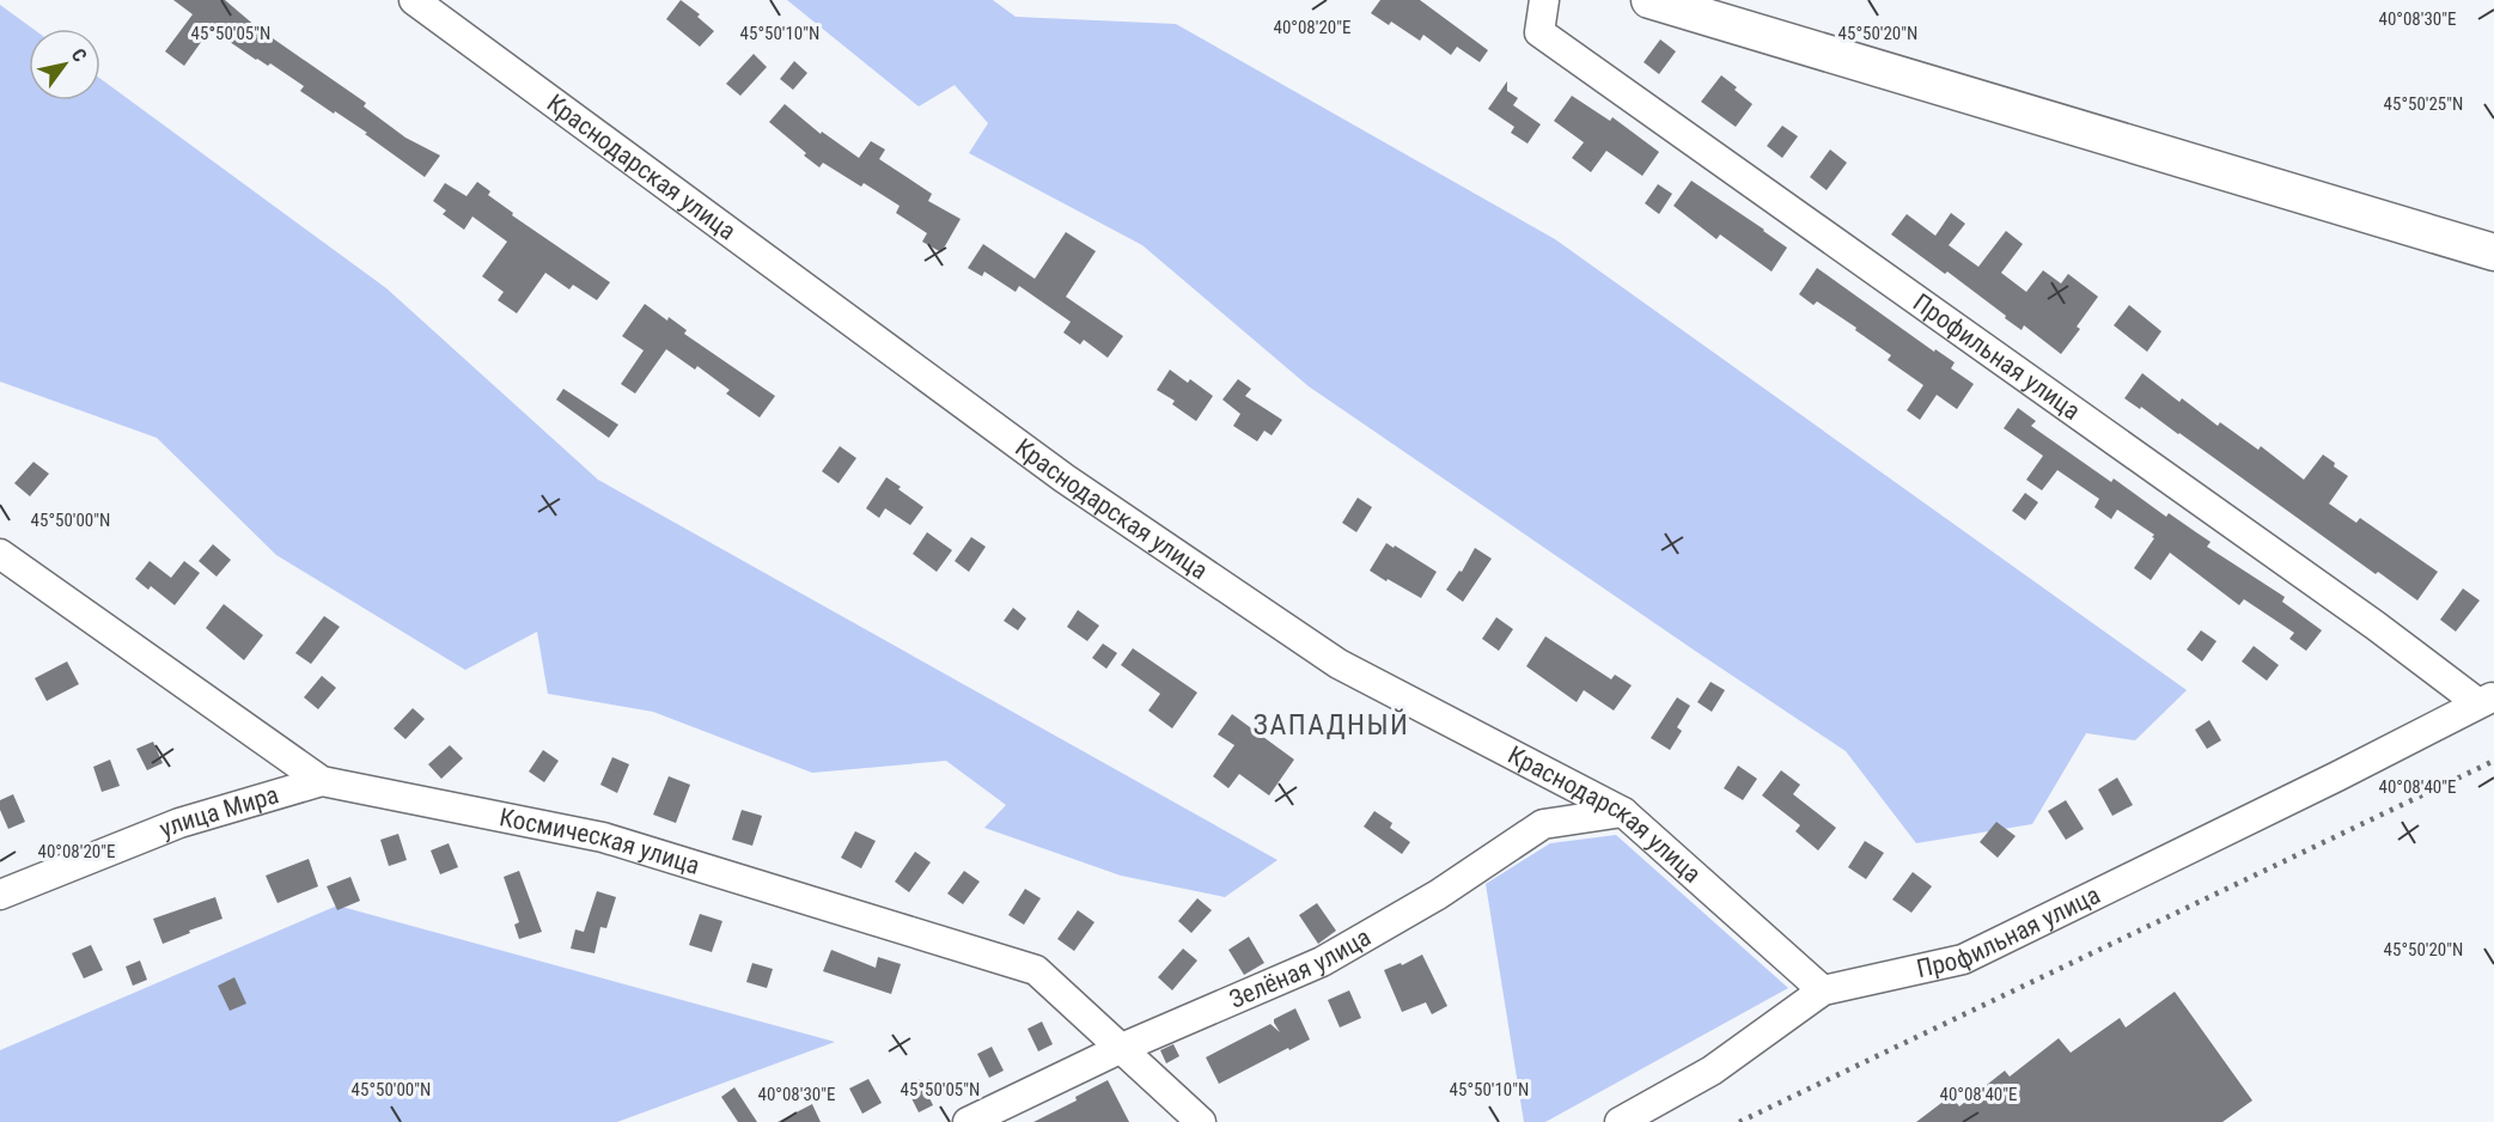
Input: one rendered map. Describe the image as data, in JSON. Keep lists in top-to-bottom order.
{
  "streets": {
    "street": [
      "Краснодарская улица",
      "Профильная улица",
      "улица Мира",
      "Космическая улица",
      "Зелёная улица"
    ]
  },
  "crossings": [
    ["Краснодарская улица", "Профильная улица"],
    ["Краснодарская улица", "Зелёная улица"],
    ["улица Мира", "Космическая улица"],
    ["Космическая улица", "Зелёная улица"]
  ],
  "districts": ["ЗАПАДНЫЙ"],
  "north": "top right",
  "coordinates": [
    "40°08'30\"E",
    "40°08'20\"E",
    "45°50'05\"N",
    "45°50'10\"N",
    "45°50'20\"N",
    "45°50'25\"N",
    "45°50'00\"N",
    "40°08'40\"E"
  ]
}
